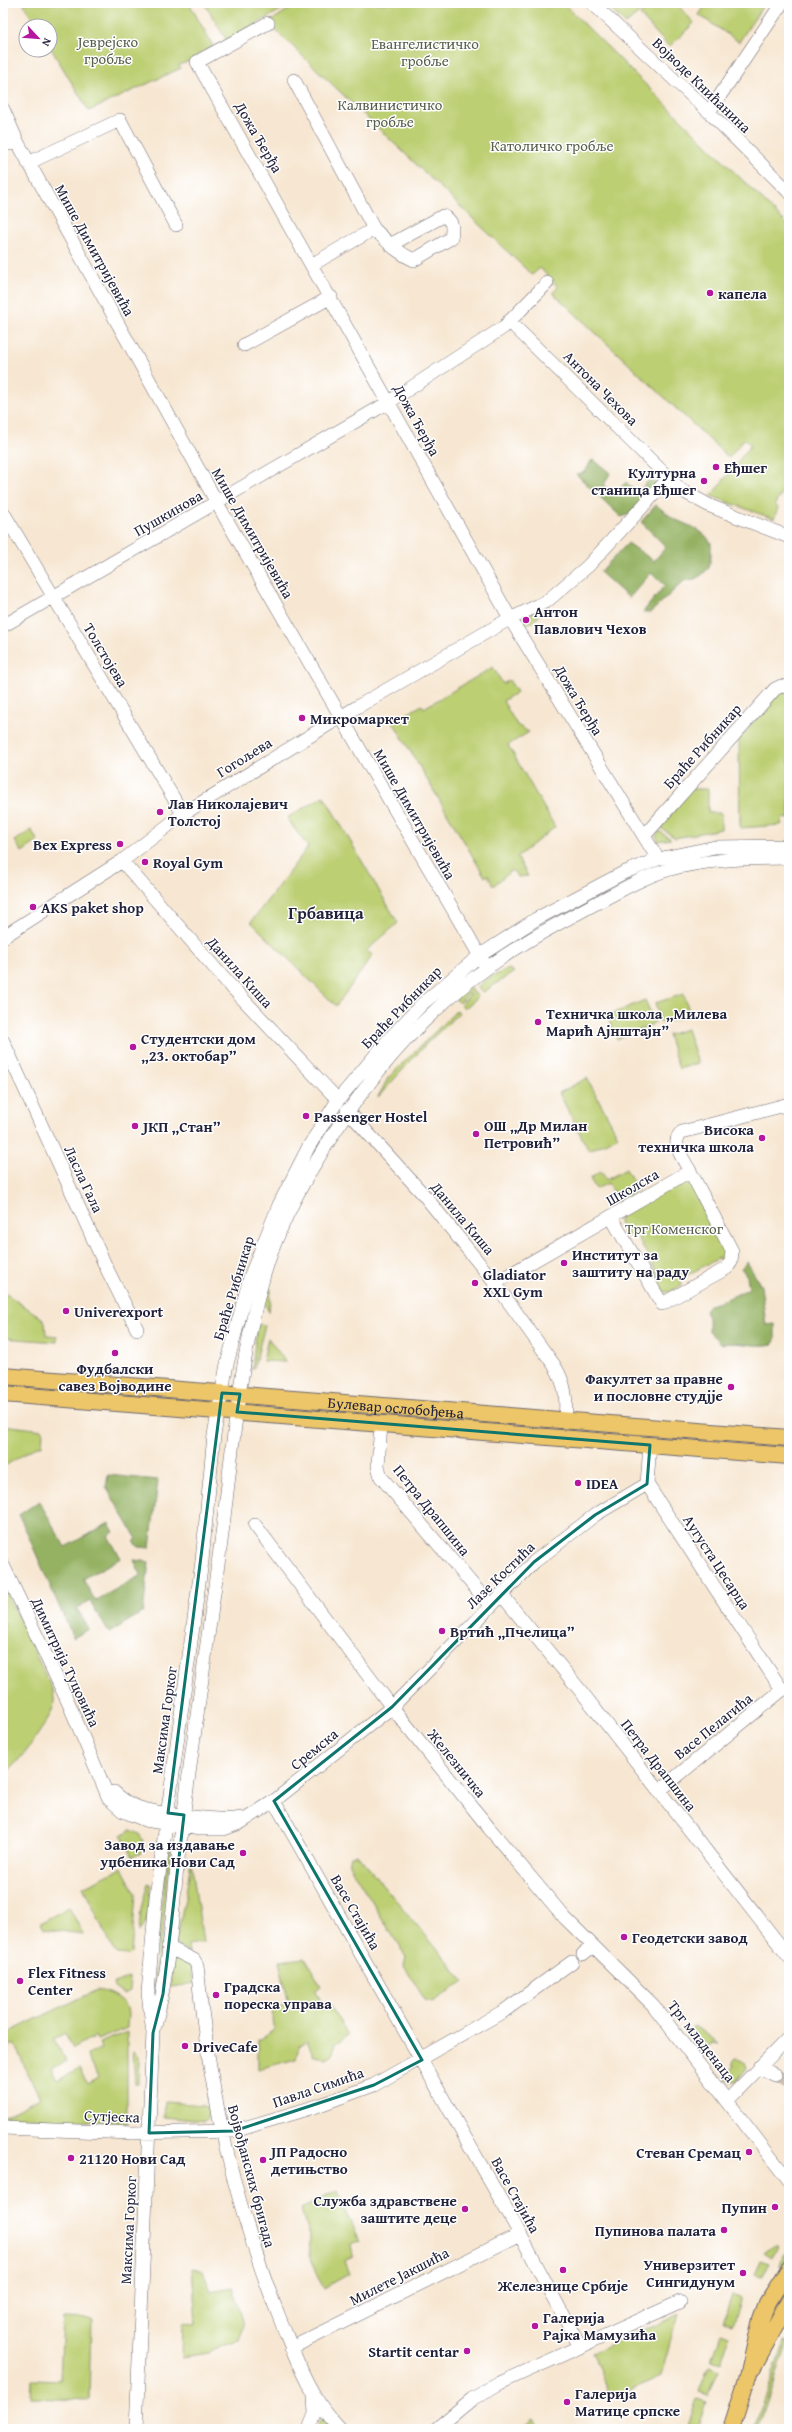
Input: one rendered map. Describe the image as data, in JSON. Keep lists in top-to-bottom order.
{
  "streets": {
    "main road": ["Булевар ослобођења"],
    "street": [
      "Војводе Книћанина",
      "Дожа Ђерђа",
      "Мише Димитријевића",
      "Антона Чехова",
      "Пушкинова",
      "Толстојева",
      "Браће Рибникар",
      "Гогољева",
      "Данила Киша",
      "Ласла Гала",
      "Школска",
      "Петра Драпшина",
      "Аугуста Цесарца",
      "Лазе Костића",
      "Димитрија Туцовића",
      "Максима Горког",
      "Васе Пелагића",
      "Сремска",
      "Железничка",
      "Васе Стајића",
      "Трг младенаца",
      "Павла Симића",
      "Сутјеска",
      "Војвођанских бригада",
      "Милете Јакшића"
    ]
  },
  "crossings": [
    ["Дожа Ђерђа", "Пушкинова"],
    ["Дожа Ђерђа", "Браће Рибникар"],
    ["Дожа Ђерђа", "Гогољева"],
    ["Мише Димитријевића", "Пушкинова"],
    ["Мише Димитријевића", "Браће Рибникар"],
    ["Мише Димитријевића", "Гогољева"],
    ["Пушкинова", "Толстојева"],
    ["Толстојева", "Гогољева"],
    ["Браће Рибникар", "Данила Киша"],
    ["Браће Рибникар", "Булевар ослобођења"],
    ["Браће Рибникар", "Максима Горког"],
    ["Гогољева", "Данила Киша"],
    ["Данила Киша", "Школска"],
    ["Данила Киша", "Булевар ослобођења"],
    ["Булевар ослобођења", "Петра Драпшина"],
    ["Булевар ослобођења", "Максима Горког"],
    ["Петра Драпшина", "Лазе Костића"],
    ["Петра Драпшина", "Васе Пелагића"],
    ["Аугуста Цесарца", "Лазе Костића"],
    ["Аугуста Цесарца", "Васе Пелагића"],
    ["Лазе Костића", "Сремска"],
    ["Лазе Костића", "Железничка"],
    ["Димитрија Туцовића", "Максима Горког"],
    ["Димитрија Туцовића", "Сремска"],
    ["Максима Горког", "Сремска"],
    ["Максима Горког", "Сутјеска"],
    ["Максима Горког", "Војвођанских бригада"],
    ["Сремска", "Железничка"],
    ["Сремска", "Васе Стајића"],
    ["Железничка", "Трг младенаца"],
    ["Васе Стајића", "Павла Симића"],
    ["Васе Стајића", "Милете Јакшића"],
    ["Павла Симића", "Сутјеска"],
    ["Павла Симића", "Војвођанских бригада"],
    ["Сутјеска", "Војвођанских бригада"],
    ["Војвођанских бригада", "Милете Јакшића"]
  ],
  "districts": ["Грбавица"],
  "parks": [
    "Јеврејско гробље",
    "Евангелистичко гробље",
    "Калвинистичко гробље",
    "Католичко гробље",
    "Трг Коменског"
  ],
  "places": [
    "капела",
    "Еђшег",
    "Културна станица Еђшег",
    "Антон Павлович Чехов",
    "Микромаркет",
    "Лав Николајевич Толстој",
    "Bex Express",
    "Royal Gym",
    "AKS paket shop",
    "Техничка школа „Милева Марић Ајнштајн”",
    "Студентски дом „23. октобар”",
    "Passenger Hostel",
    "ЈКП „Стан”",
    "ОШ „Др Милан Петровић”",
    "Висока техничка школа",
    "Институт за заштиту на раду",
    "Gladiator XXL Gym",
    "Univerexport",
    "Фудбалски савез Војводине",
    "Факултет за правне и пословне студјје",
    "IDEA",
    "Вртић „Пчелица”",
    "Завод за издавање уџбеника Нови Сад",
    "Геодетски завод",
    "Flex Fitness Center",
    "Градска пореска управа",
    "DriveCafe",
    "Стеван Сремац",
    "21120 Нови Сад",
    "ЈП Радосно детињство",
    "Пупин",
    "Служба здравствене заштите деце",
    "Пупинова палата",
    "Железнице Србије",
    "Универзитет Сингидунум",
    "Галерија Рајка Мамузића",
    "Startit centar",
    "Галерија Матице српске"
  ],
  "north": "bottom right"
}
